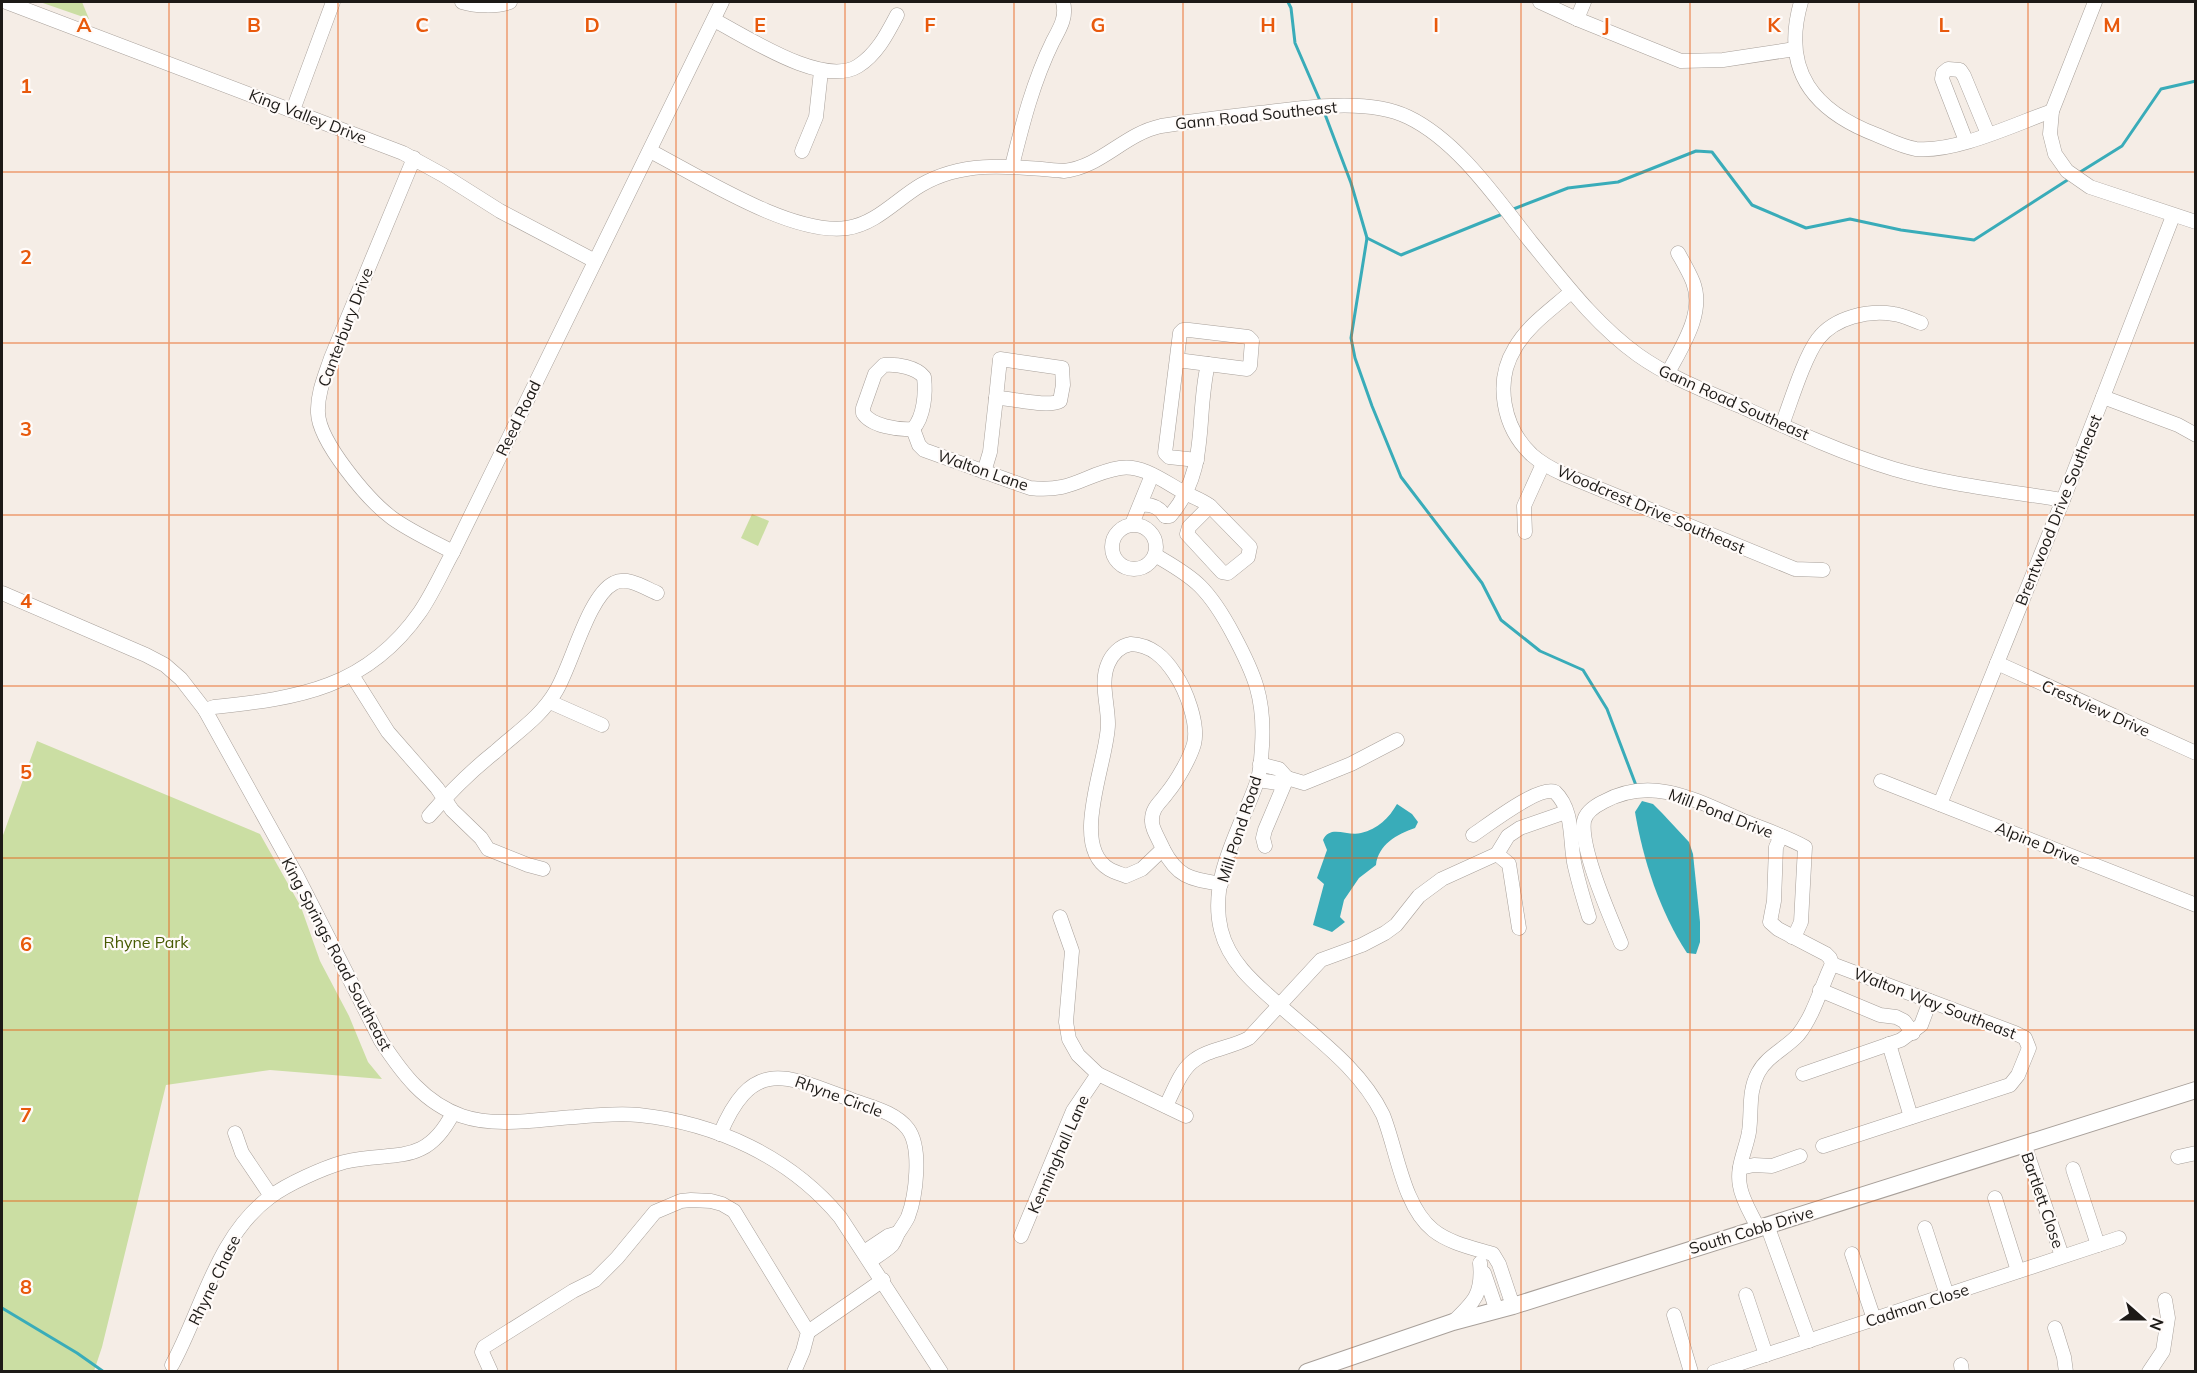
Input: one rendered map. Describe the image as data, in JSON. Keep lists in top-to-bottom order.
{
  "streets": {
    "main road": ["South Cobb Drive"],
    "street": [
      "Gann Road Southeast",
      "King Valley Drive",
      "Canterbury Drive",
      "Reed Road",
      "Walton Lane",
      "Woodcrest Drive Southeast",
      "Brentwood Drive Southeast",
      "Crestview Drive",
      "Mill Pond Drive",
      "Mill Pond Road",
      "Alpine Drive",
      "King Springs Road Southeast",
      "Walton Way Southeast",
      "Rhyne Circle",
      "Kenninghall Lane",
      "Bartlett Close",
      "Rhyne Chase",
      "Cadman Close"
    ]
  },
  "crossings": [
    ["Gann Road Southeast", "Reed Road"],
    ["Gann Road Southeast", "Woodcrest Drive Southeast"],
    ["Gann Road Southeast", "Brentwood Drive Southeast"],
    ["King Valley Drive", "Canterbury Drive"],
    ["King Valley Drive", "Reed Road"],
    ["Canterbury Drive", "Reed Road"],
    ["Reed Road", "King Springs Road Southeast"],
    ["Brentwood Drive Southeast", "Crestview Drive"],
    ["Brentwood Drive Southeast", "Alpine Drive"],
    ["Mill Pond Drive", "Walton Way Southeast"],
    ["King Springs Road Southeast", "Rhyne Circle"],
    ["King Springs Road Southeast", "Rhyne Chase"],
    ["Walton Way Southeast", "South Cobb Drive"],
    ["Walton Way Southeast", "Cadman Close"],
    ["Bartlett Close", "South Cobb Drive"],
    ["Bartlett Close", "Cadman Close"]
  ],
  "parks": ["Rhyne Park"],
  "north": "right",
  "grid": {
    "columns": [
      "A",
      "B",
      "C",
      "D",
      "E",
      "F",
      "G",
      "H",
      "I",
      "J",
      "K",
      "L",
      "M"
    ],
    "rows": [
      "1",
      "2",
      "3",
      "4",
      "5",
      "6",
      "7",
      "8"
    ]
  }
}
